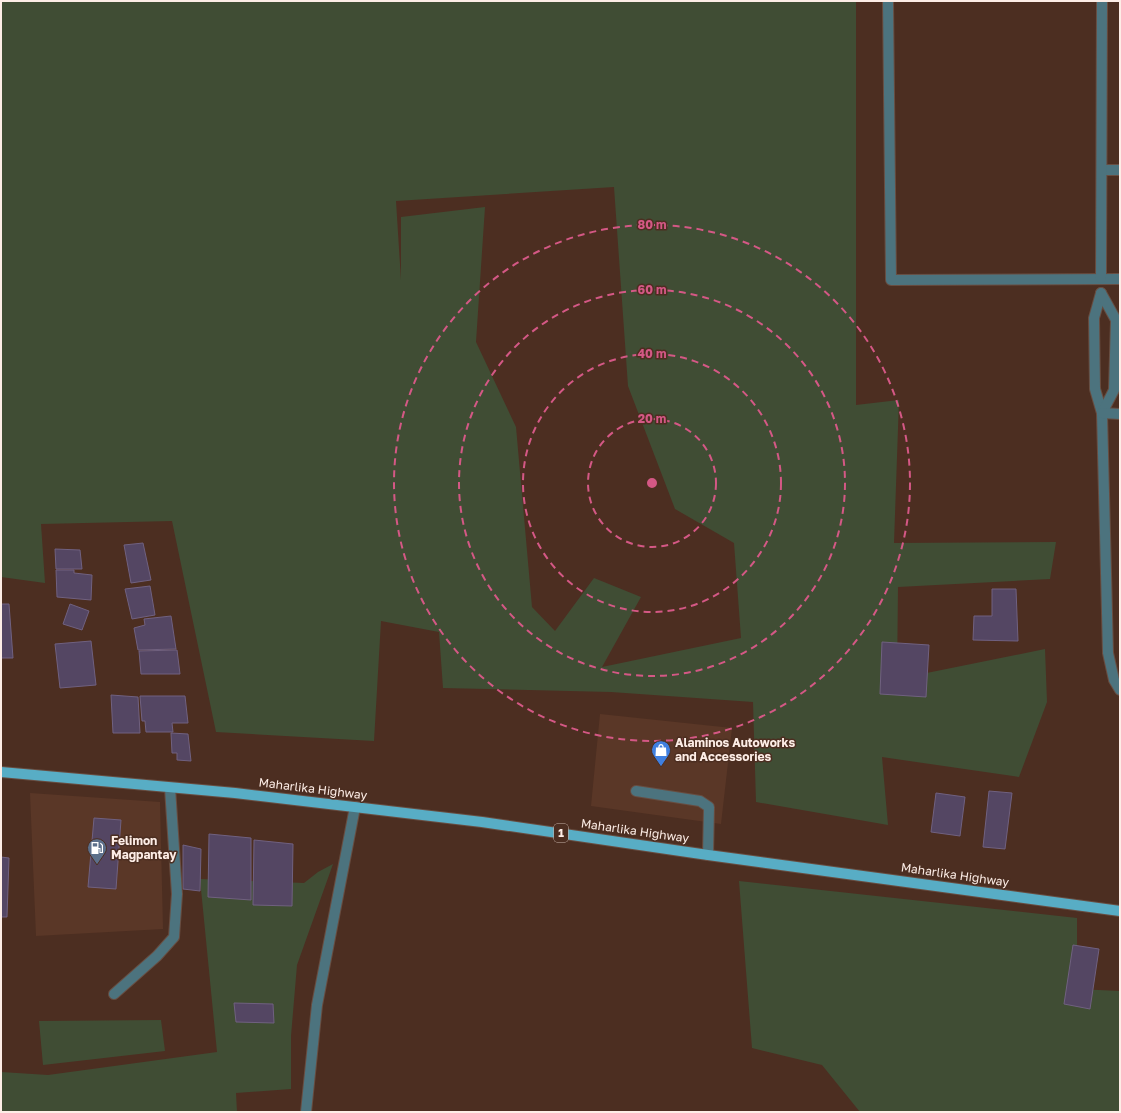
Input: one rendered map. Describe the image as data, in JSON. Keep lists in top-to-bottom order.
{
  "streets": {
    "main road": ["Maharlika Highway", "1"]
  },
  "places": {
    "shop": ["Alaminos Autoworks and Accessories"],
    "fuel station": ["Felimon Magpantay"]
  },
  "rings": [
    "80 m",
    "60 m",
    "40 m",
    "20 m"
  ]
}
